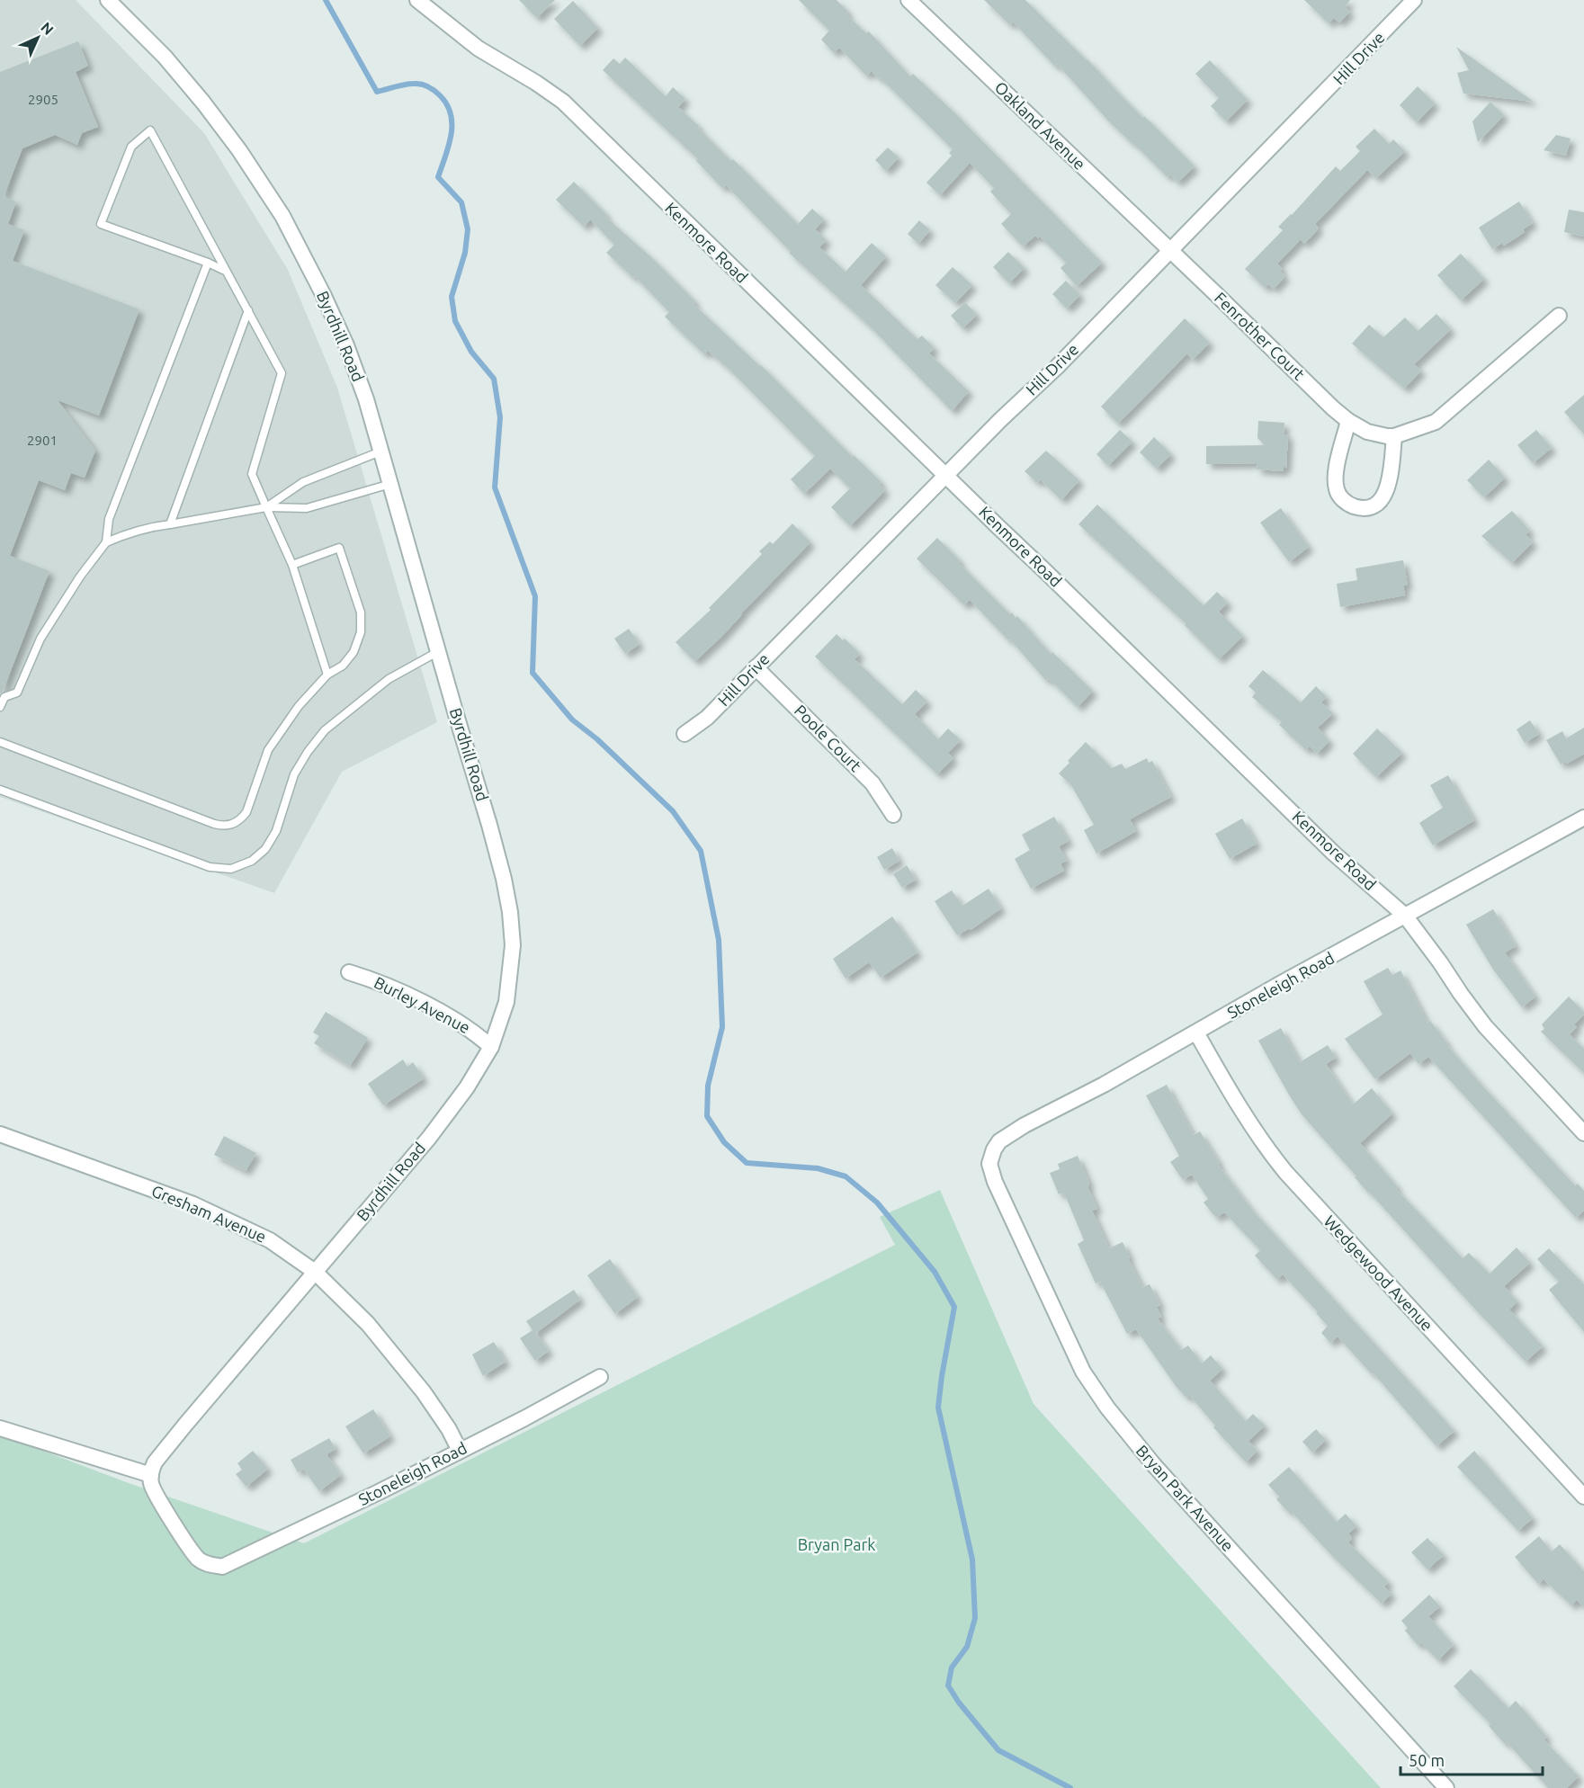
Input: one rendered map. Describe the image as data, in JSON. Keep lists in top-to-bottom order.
{
  "streets": {
    "street": [
      "Hill Drive",
      "Oakland Avenue",
      "Kenmore Road",
      "Byrdhill Road",
      "Fenrother Court",
      "Poole Court",
      "Stoneleigh Road",
      "Burley Avenue",
      "Gresham Avenue",
      "Wedgewood Avenue",
      "Bryan Park Avenue"
    ]
  },
  "crossings": [
    ["Hill Drive", "Oakland Avenue"],
    ["Hill Drive", "Kenmore Road"],
    ["Hill Drive", "Fenrother Court"],
    ["Hill Drive", "Poole Court"],
    ["Oakland Avenue", "Fenrother Court"],
    ["Kenmore Road", "Stoneleigh Road"],
    ["Byrdhill Road", "Stoneleigh Road"],
    ["Byrdhill Road", "Burley Avenue"],
    ["Byrdhill Road", "Gresham Avenue"],
    ["Stoneleigh Road", "Gresham Avenue"],
    ["Stoneleigh Road", "Wedgewood Avenue"],
    ["Stoneleigh Road", "Bryan Park Avenue"]
  ],
  "parks": ["Bryan Park"],
  "house_numbers": ["2905", "2901"],
  "scale_bar": "50 m",
  "north": "top right"
}
